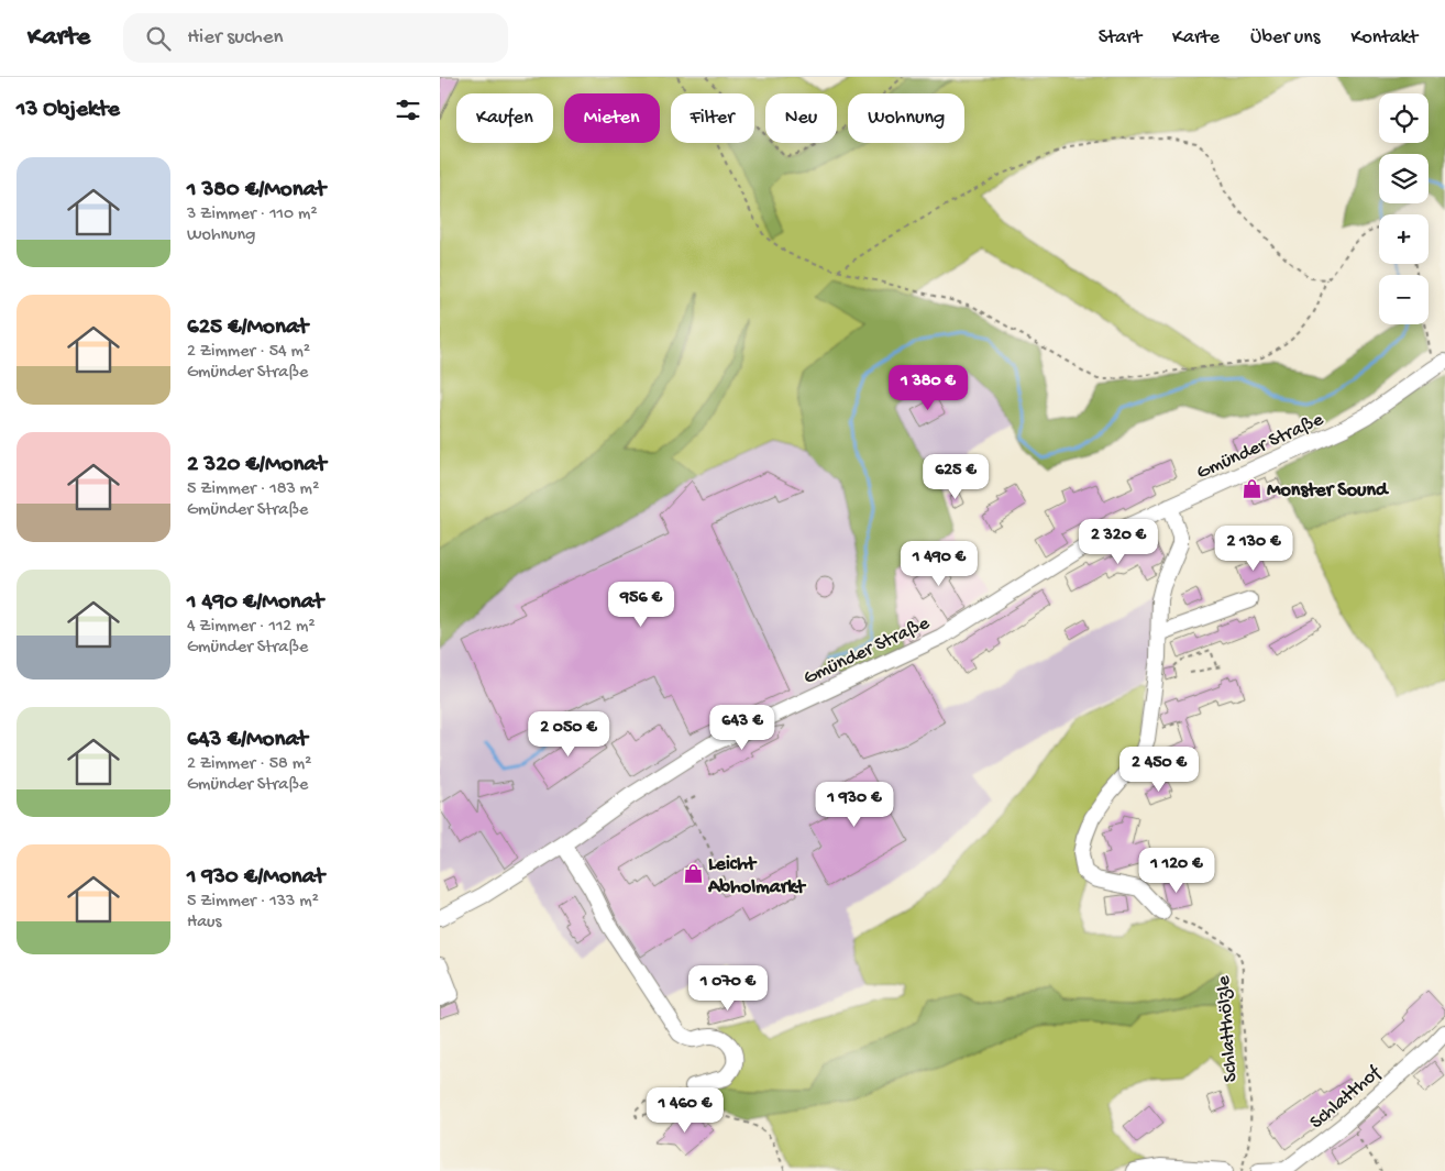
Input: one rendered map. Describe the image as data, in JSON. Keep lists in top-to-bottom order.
{
  "streets": {
    "street": ["Gmünder Straße", "Schlatthof"],
    "path": ["Schlatthölzle"]
  },
  "places": {
    "shop": ["Monster Sound", "Leicht Abholmarkt"]
  },
  "page": {
    "header": "Karte",
    "search": "Hier suchen",
    "nav": [
      "Start",
      "Karte",
      "Über uns",
      "Kontakt"
    ],
    "heading": "13 Objekte",
    "map_buttons": ["+", "−"],
    "chip": [
      "Kaufen",
      "Mieten",
      "Filter",
      "Neu",
      "Wohnung"
    ],
    "list": [
      {
        "name": "1 380 €/Monat",
        "note": "3 Zimmer · 110 m² · Wohnung"
      },
      {
        "name": "625 €/Monat",
        "note": "2 Zimmer · 54 m² · Gmünder Straße"
      },
      {
        "name": "2 320 €/Monat",
        "note": "5 Zimmer · 183 m² · Gmünder Straße"
      },
      {
        "name": "1 490 €/Monat",
        "note": "4 Zimmer · 112 m² · Gmünder Straße"
      },
      {
        "name": "643 €/Monat",
        "note": "2 Zimmer · 58 m² · Gmünder Straße"
      },
      {
        "name": "1 930 €/Monat",
        "note": "5 Zimmer · 133 m² · Haus"
      }
    ],
    "price": [
      "1 380 €",
      "625 €",
      "2 320 €",
      "2 130 €",
      "1 490 €",
      "956 €",
      "643 €",
      "2 050 €",
      "2 450 €",
      "1 930 €",
      "1 120 €",
      "1 070 €",
      "1 460 €"
    ]
  }
}
